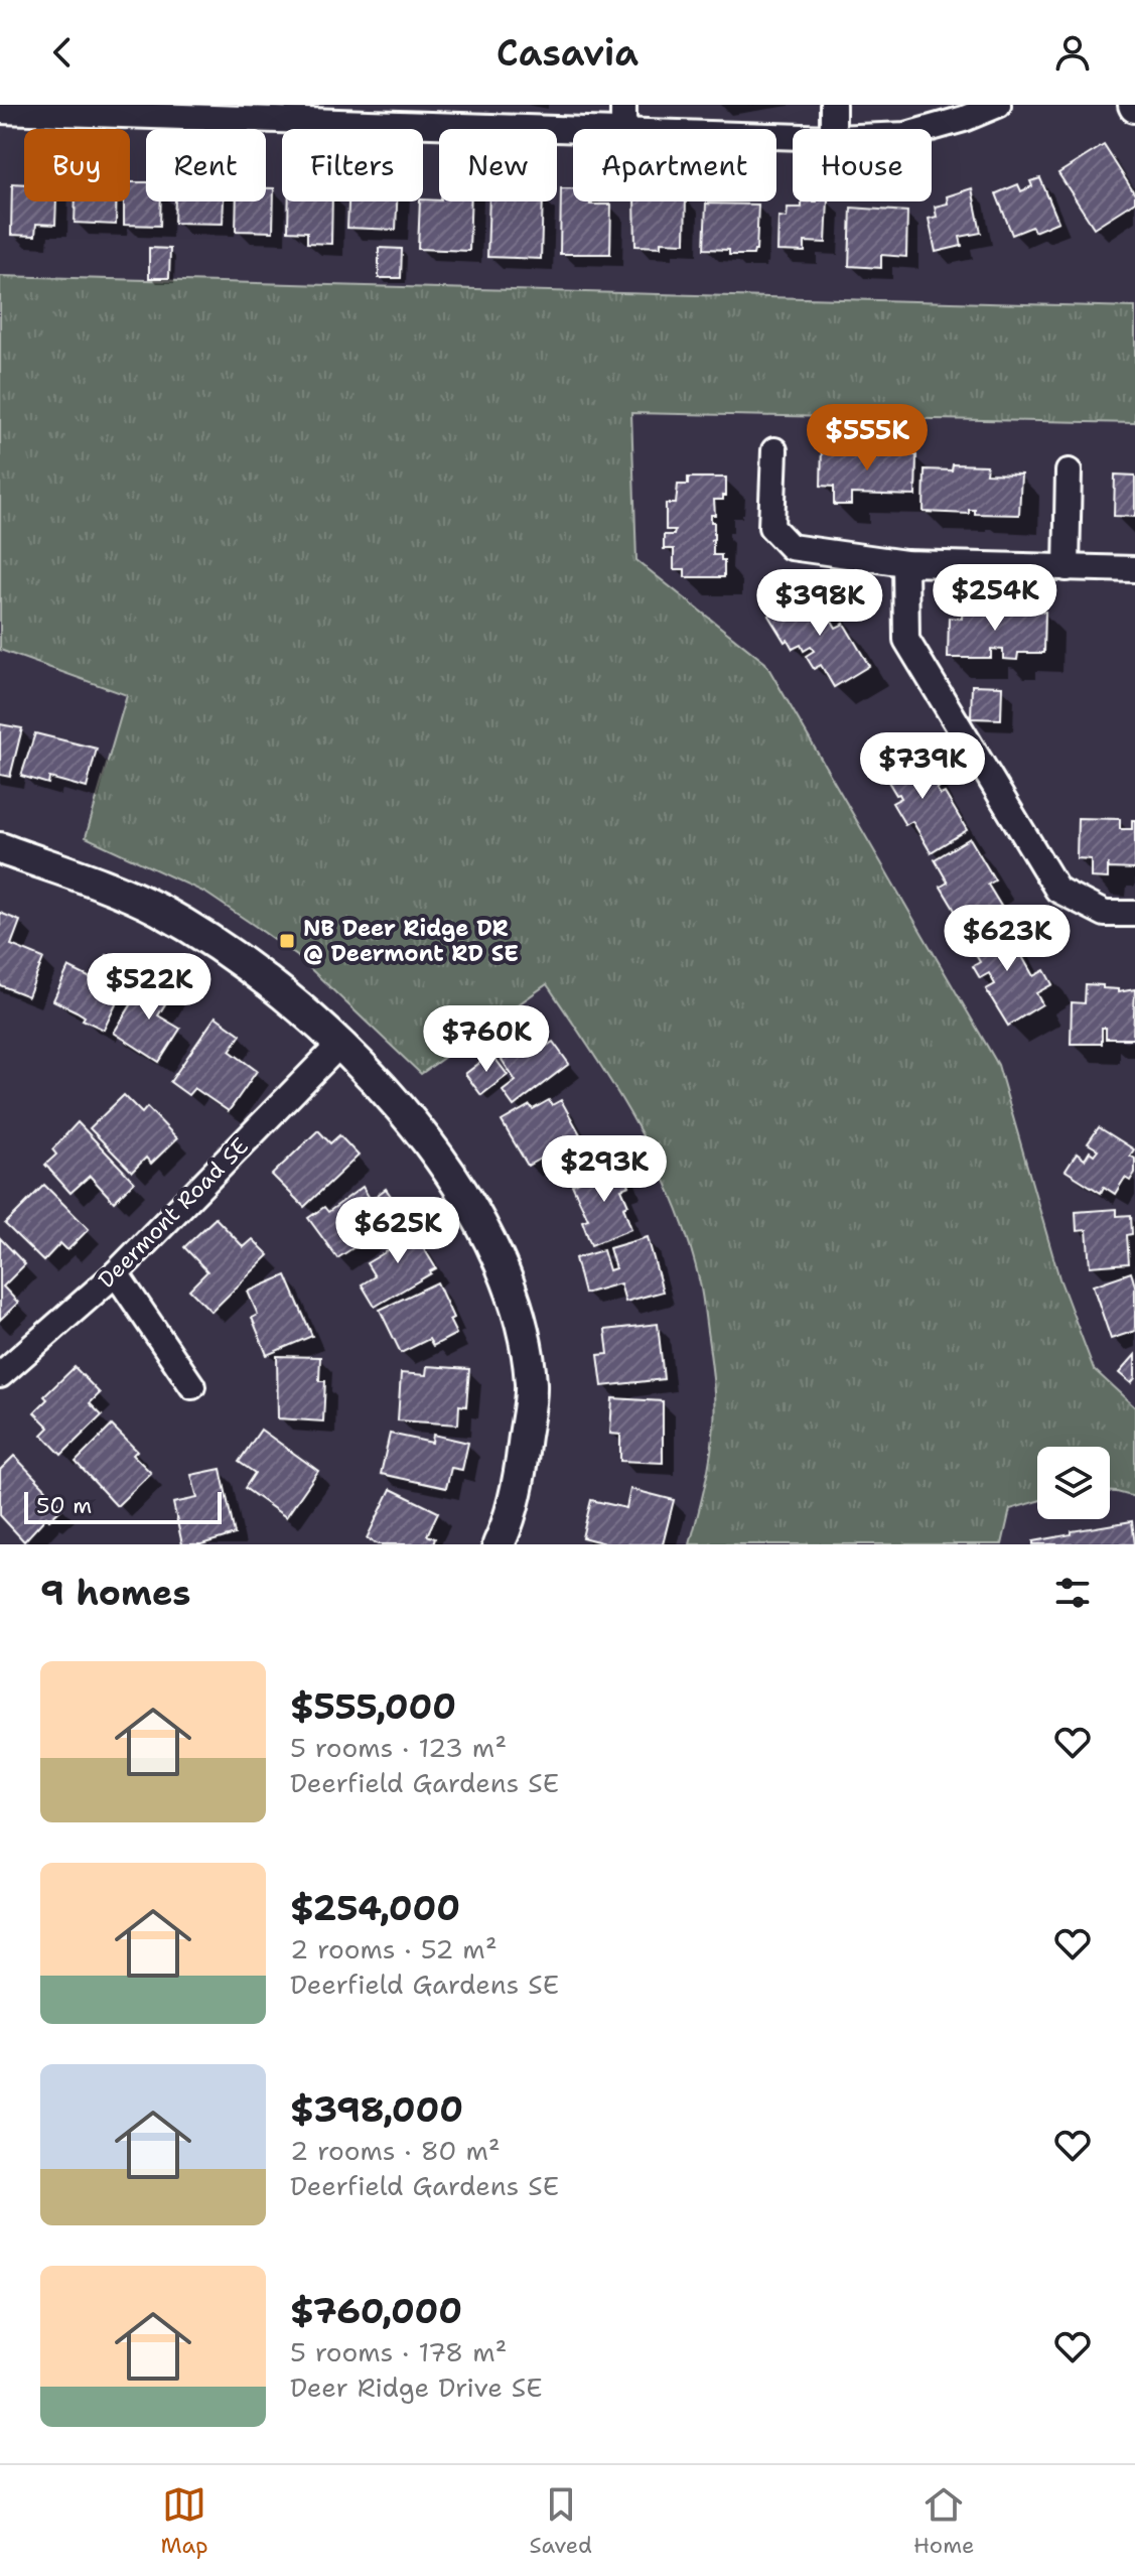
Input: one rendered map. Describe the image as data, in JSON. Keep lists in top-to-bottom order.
{
  "streets": {
    "street": ["Deermont Road SE"]
  },
  "places": {
    "transit": ["NB Deer Ridge DR @ Deermont RD SE"]
  },
  "scale_bar": "50 m",
  "page": {
    "header": "Casavia",
    "chip": [
      "Buy",
      "Rent",
      "Filters",
      "New",
      "Apartment",
      "House"
    ],
    "price": [
      "$555K",
      "$254K",
      "$398K",
      "$739K",
      "$623K",
      "$522K",
      "$760K",
      "$293K",
      "$625K"
    ],
    "scale": "50 m",
    "heading": "9 homes",
    "list": [
      {
        "name": "$555,000",
        "note": "5 rooms · 123 m² · Deerfield Gardens SE"
      },
      {
        "name": "$254,000",
        "note": "2 rooms · 52 m² · Deerfield Gardens SE"
      },
      {
        "name": "$398,000",
        "note": "2 rooms · 80 m² · Deerfield Gardens SE"
      },
      {
        "name": "$760,000",
        "note": "5 rooms · 178 m² · Deer Ridge Drive SE"
      }
    ],
    "tabs": ["Map", "Saved", "Home"]
  }
}
